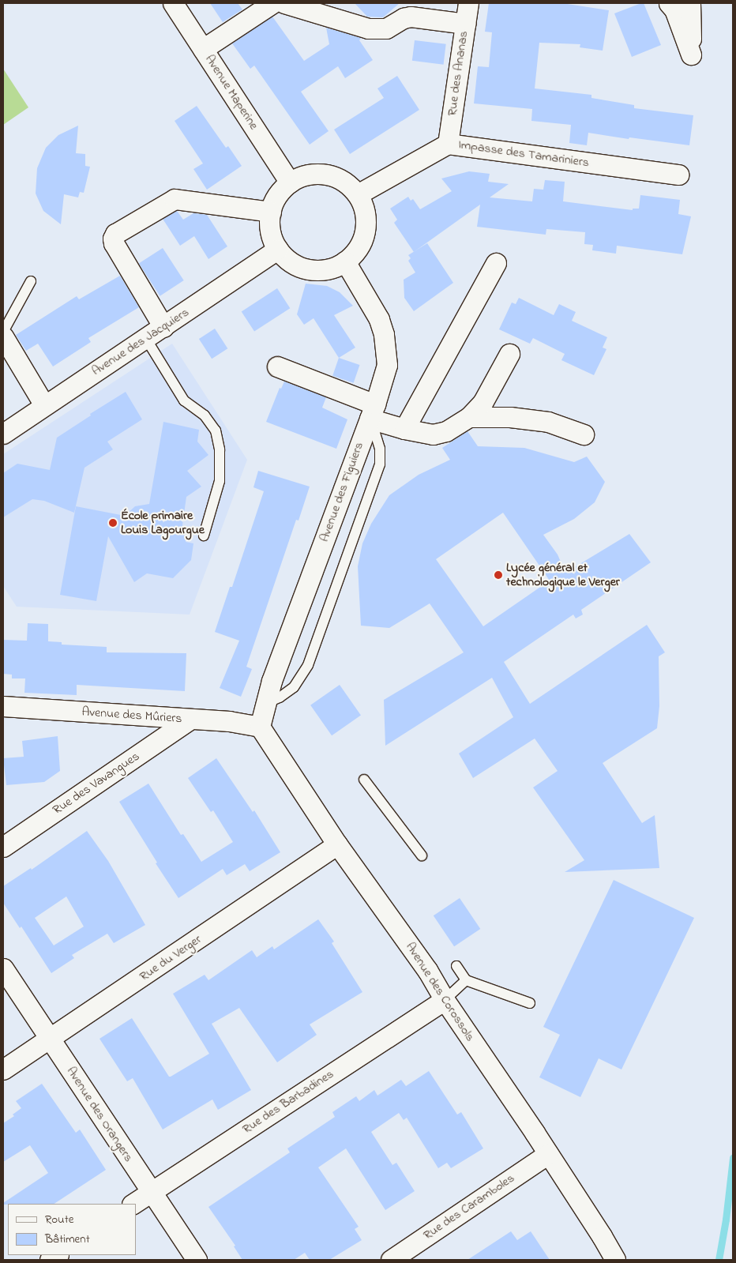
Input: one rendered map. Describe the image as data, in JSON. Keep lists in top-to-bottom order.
{
  "streets": {
    "street": [
      "Rue des Ananas",
      "Avenue Maperine",
      "Impasse des Tamariniers",
      "Avenue des Jacquiers",
      "Avenue des Figuiers",
      "Avenue des Mûriers",
      "Rue des Vavangues",
      "Rue du Verger",
      "Avenue des Corossols",
      "Rue des Barbadines",
      "Avenue des Orangers",
      "Rue des Caramboles"
    ]
  },
  "crossings": [
    ["Rue des Ananas", "Impasse des Tamariniers"],
    ["Avenue Maperine", "Impasse des Tamariniers"],
    ["Avenue Maperine", "Avenue des Jacquiers"],
    ["Avenue Maperine", "Avenue des Figuiers"],
    ["Impasse des Tamariniers", "Avenue des Jacquiers"],
    ["Impasse des Tamariniers", "Avenue des Figuiers"],
    ["Avenue des Jacquiers", "Avenue des Figuiers"],
    ["Avenue des Figuiers", "Avenue des Mûriers"],
    ["Avenue des Figuiers", "Avenue des Corossols"],
    ["Avenue des Mûriers", "Rue des Vavangues"],
    ["Avenue des Mûriers", "Avenue des Corossols"],
    ["Rue du Verger", "Avenue des Corossols"],
    ["Rue du Verger", "Avenue des Orangers"],
    ["Avenue des Corossols", "Rue des Barbadines"],
    ["Avenue des Corossols", "Rue des Caramboles"],
    ["Rue des Barbadines", "Avenue des Orangers"]
  ],
  "places": ["École primaire Louis Lagourgue", "Lycée général et technologique le Verger"],
  "legend": ["Route", "Bâtiment"]
}
